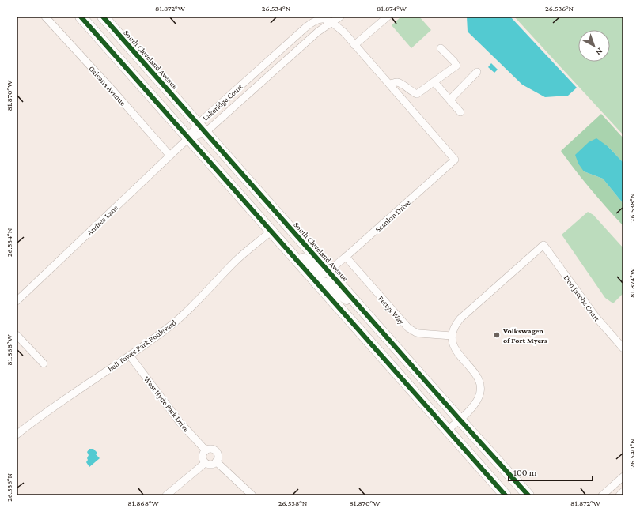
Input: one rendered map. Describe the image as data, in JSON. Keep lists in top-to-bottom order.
{
  "streets": {
    "main road": ["South Cleveland Avenue"],
    "street": [
      "Galeana Avenue",
      "Lakeridge Court",
      "Scanlon Drive",
      "Andrea Lane",
      "Don Jacobs Court",
      "Pettys Way",
      "Bell Tower Park Boulevard",
      "West Hyde Park Drive"
    ]
  },
  "crossings": [
    ["South Cleveland Avenue", "Lakeridge Court"],
    ["South Cleveland Avenue", "Scanlon Drive"],
    ["Galeana Avenue", "Andrea Lane"],
    ["Lakeridge Court", "Scanlon Drive"],
    ["Lakeridge Court", "Andrea Lane"],
    ["Scanlon Drive", "Pettys Way"],
    ["Don Jacobs Court", "Pettys Way"],
    ["Bell Tower Park Boulevard", "West Hyde Park Drive"]
  ],
  "places": ["Volkswagen of Fort Myers"],
  "scale_bar": "100 m",
  "north": "bottom right",
  "coordinates": [
    "81.872°W",
    "26.534°N",
    "81.874°W",
    "26.536°N",
    "81.870°W",
    "26.538°N",
    "81.868°W",
    "26.540°N"
  ]
}
